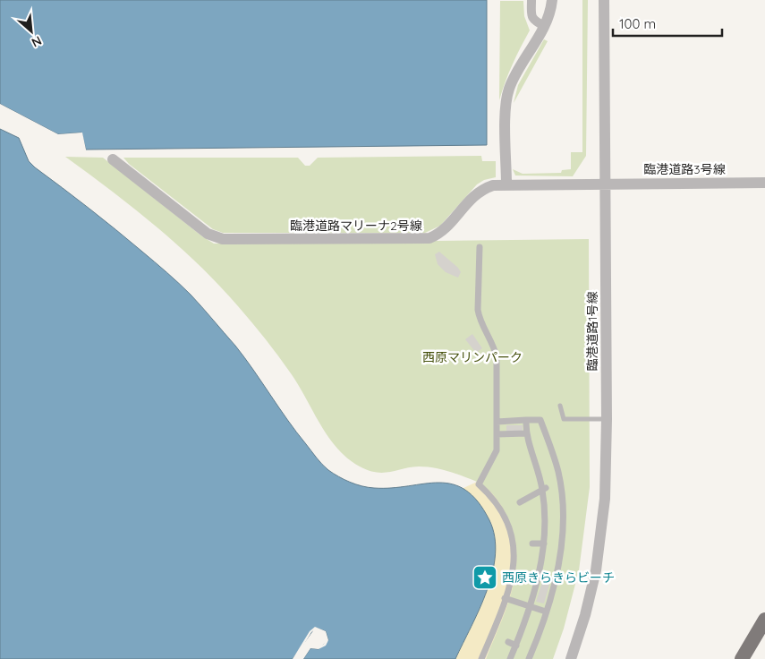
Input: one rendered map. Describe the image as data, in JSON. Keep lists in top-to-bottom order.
{
  "streets": {
    "street": ["臨港道路3号線", "臨港道路マリーナ2号線", "臨港道路1号線"]
  },
  "crossings": [
    ["臨港道路3号線", "臨港道路マリーナ2号線"],
    ["臨港道路3号線", "臨港道路1号線"],
    ["臨港道路マリーナ2号線", "臨港道路1号線"]
  ],
  "parks": ["西原マリンパーク"],
  "places": {
    "place": ["西原きらきらビーチ"]
  },
  "scale_bar": "100 m",
  "north": "bottom right"
}
